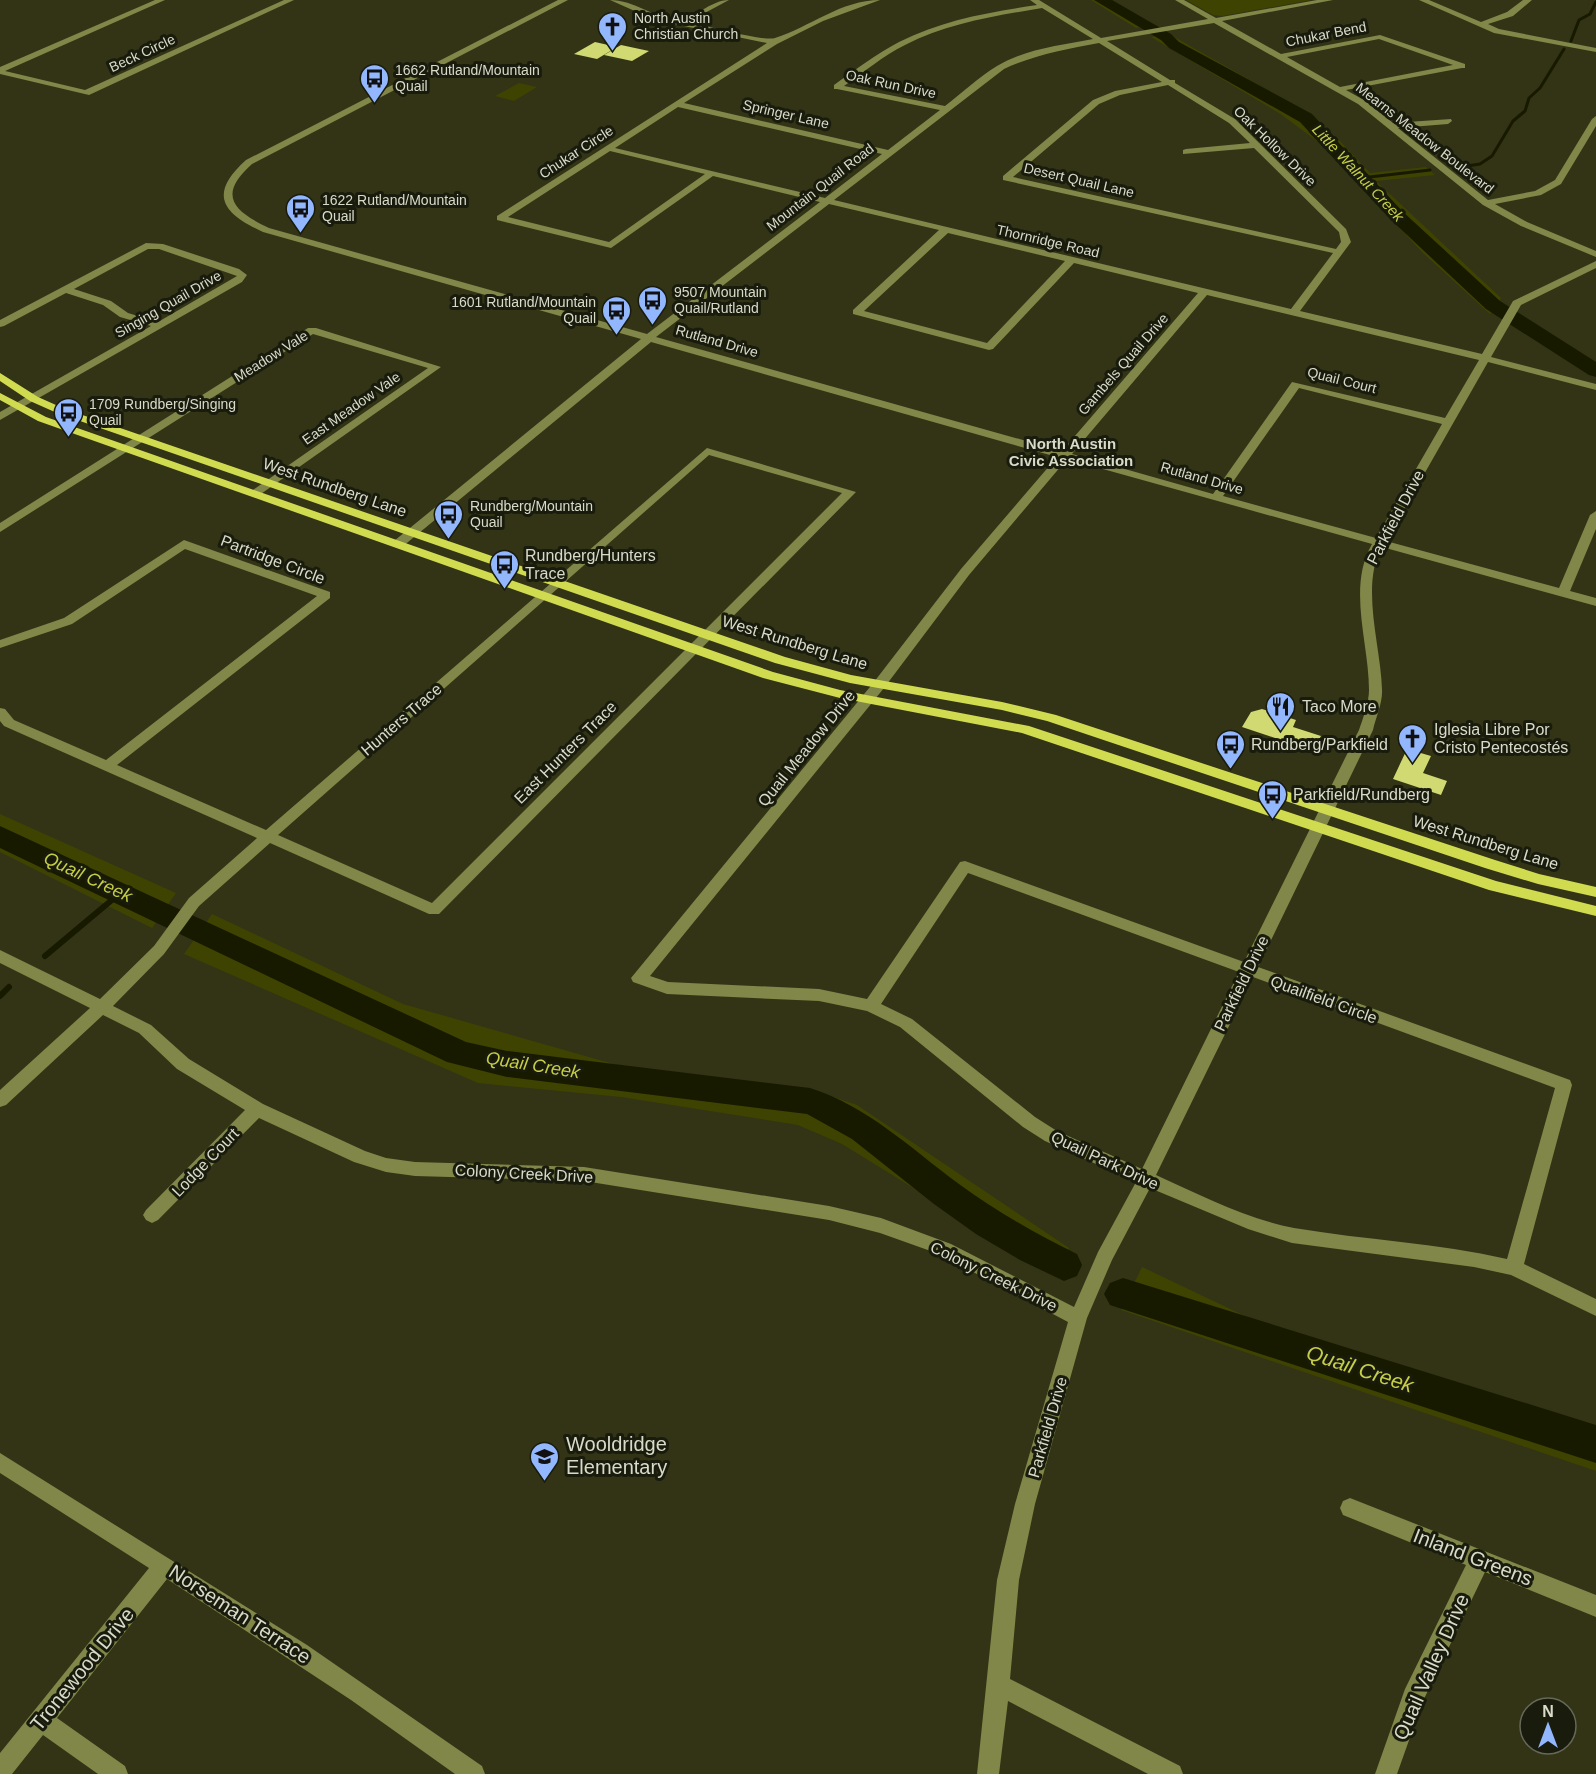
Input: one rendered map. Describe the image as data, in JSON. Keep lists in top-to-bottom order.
{
  "streets": {
    "main road": ["West Rundberg Lane"],
    "street": [
      "Chukar Bend",
      "Beck Circle",
      "Oak Run Drive",
      "Springer Lane",
      "Mearns Meadow Boulevard",
      "Oak Hollow Drive",
      "Chukar Circle",
      "Desert Quail Lane",
      "Mountain Quail Road",
      "Thornridge Road",
      "Singing Quail Drive",
      "Rutland Drive",
      "Meadow Vale",
      "Gambels Quail Drive",
      "Quail Court",
      "East Meadow Vale",
      "Parkfield Drive",
      "Partridge Circle",
      "Hunters Trace",
      "Quail Meadow Drive",
      "East Hunters Trace",
      "Quailfield Circle",
      "Quail Park Drive",
      "Lodge Court",
      "Colony Creek Drive",
      "Inland Greens",
      "Norseman Terrace",
      "Quail Valley Drive",
      "Tronewood Drive"
    ]
  },
  "crossings": [
    ["Chukar Bend", "Mearns Meadow Boulevard"],
    ["Oak Run Drive", "Oak Hollow Drive"],
    ["Oak Run Drive", "Mountain Quail Road"],
    ["Springer Lane", "Chukar Circle"],
    ["Springer Lane", "Mountain Quail Road"],
    ["Mearns Meadow Boulevard", "Mountain Quail Road"],
    ["Oak Hollow Drive", "Desert Quail Lane"],
    ["Oak Hollow Drive", "Mountain Quail Road"],
    ["Chukar Circle", "Thornridge Road"],
    ["Mountain Quail Road", "Thornridge Road"],
    ["Mountain Quail Road", "Rutland Drive"],
    ["Mountain Quail Road", "West Rundberg Lane"],
    ["Thornridge Road", "Gambels Quail Drive"],
    ["Thornridge Road", "Parkfield Drive"],
    ["Singing Quail Drive", "West Rundberg Lane"],
    ["Rutland Drive", "Gambels Quail Drive"],
    ["Rutland Drive", "Quail Court"],
    ["Rutland Drive", "Parkfield Drive"],
    ["Rutland Drive", "Quail Meadow Drive"],
    ["Meadow Vale", "East Meadow Vale"],
    ["Meadow Vale", "West Rundberg Lane"],
    ["Gambels Quail Drive", "Quail Meadow Drive"],
    ["Quail Court", "Parkfield Drive"],
    ["East Meadow Vale", "West Rundberg Lane"],
    ["West Rundberg Lane", "Parkfield Drive"],
    ["West Rundberg Lane", "Hunters Trace"],
    ["West Rundberg Lane", "Quail Meadow Drive"],
    ["West Rundberg Lane", "East Hunters Trace"],
    ["Parkfield Drive", "Quailfield Circle"],
    ["Parkfield Drive", "Quail Park Drive"],
    ["Parkfield Drive", "Colony Creek Drive"],
    ["Hunters Trace", "East Hunters Trace"],
    ["Hunters Trace", "Colony Creek Drive"],
    ["Quail Meadow Drive", "Quail Park Drive"],
    ["Quailfield Circle", "Quail Park Drive"],
    ["Lodge Court", "Colony Creek Drive"],
    ["Inland Greens", "Quail Valley Drive"],
    ["Norseman Terrace", "Tronewood Drive"]
  ],
  "districts": ["North Austin Civic Association"],
  "water": ["Little Walnut Creek", "Quail Creek"],
  "places": {
    "church": ["North Austin Christian Church", "Iglesia Libre Por Cristo Pentecostés"],
    "bus stop": [
      "1662 Rutland/Mountain Quail",
      "1622 Rutland/Mountain Quail",
      "9507 Mountain Quail/Rutland",
      "1601 Rutland/Mountain Quail",
      "1709 Rundberg/Singing Quail",
      "Rundberg/Mountain Quail",
      "Rundberg/Hunters Trace",
      "Rundberg/Parkfield",
      "Parkfield/Rundberg"
    ],
    "restaurant": ["Taco More"],
    "school or university": ["Wooldridge Elementary"]
  },
  "north": "top"
}
